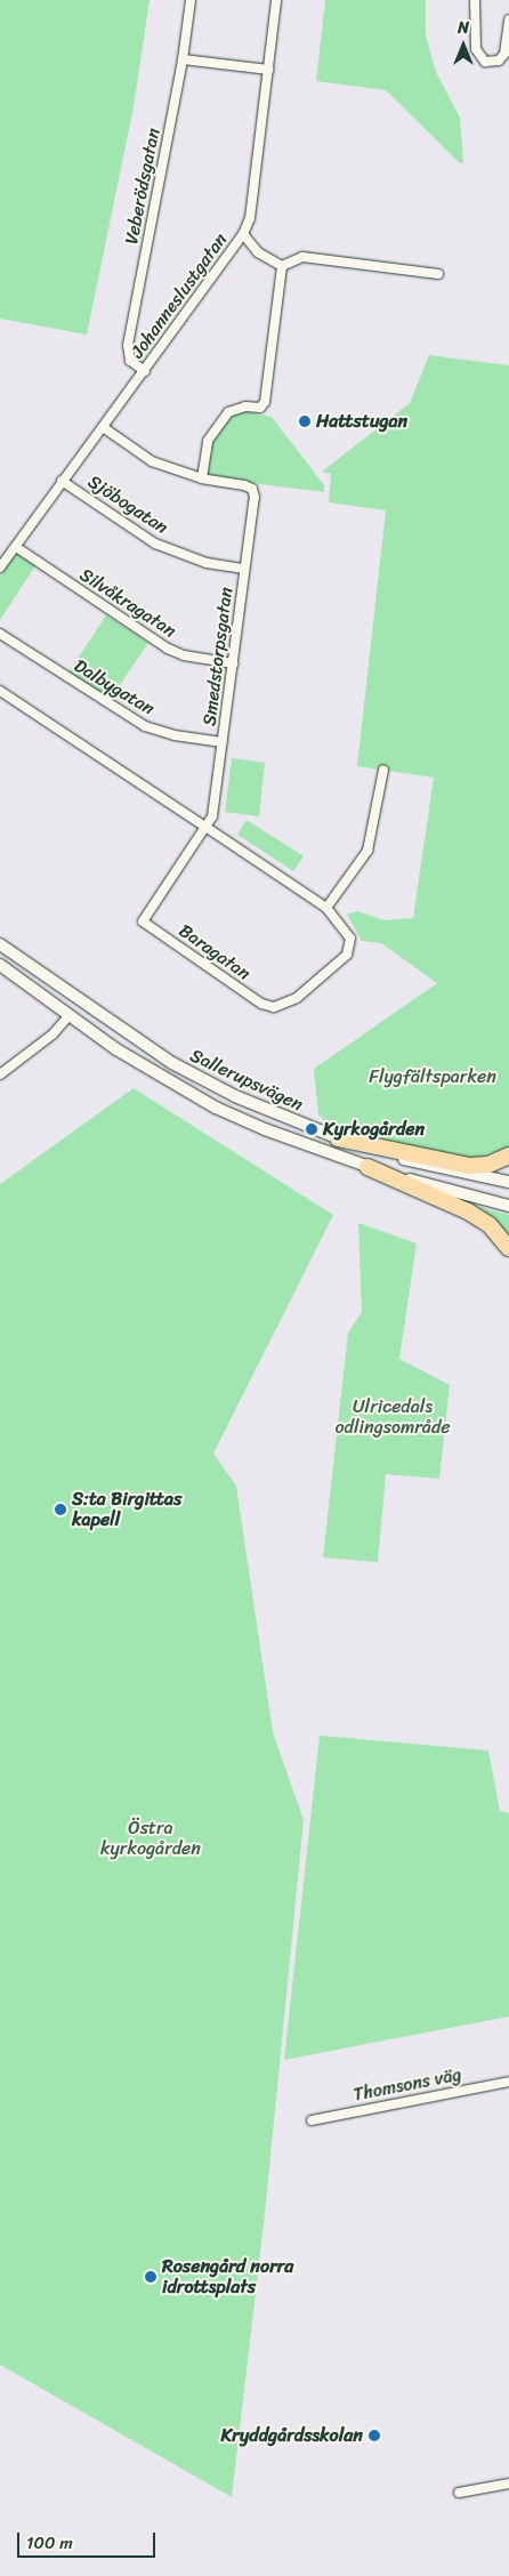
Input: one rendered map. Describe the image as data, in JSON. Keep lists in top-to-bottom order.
{
  "streets": {
    "main road": ["Sallerupsvägen"],
    "street": [
      "Veberödsgatan",
      "Johanneslustgatan",
      "Sjöbogatan",
      "Silvåkragatan",
      "Smedstorpsgatan",
      "Dalbygatan",
      "Baragatan",
      "Thomsons väg"
    ]
  },
  "crossings": [
    ["Veberödsgatan", "Johanneslustgatan"],
    ["Johanneslustgatan", "Sjöbogatan"],
    ["Johanneslustgatan", "Silvåkragatan"],
    ["Sjöbogatan", "Smedstorpsgatan"],
    ["Silvåkragatan", "Smedstorpsgatan"],
    ["Smedstorpsgatan", "Dalbygatan"],
    ["Smedstorpsgatan", "Baragatan"]
  ],
  "parks": ["Flygfältsparken", "Ulricedals odlingsområde", "Östra kyrkogården"],
  "places": [
    "Hattstugan",
    "Kyrkogården",
    "S:ta Birgittas kapell",
    "Rosengård norra idrottsplats",
    "Kryddgårdsskolan"
  ],
  "scale_bar": "100 m",
  "north": "top"
}
